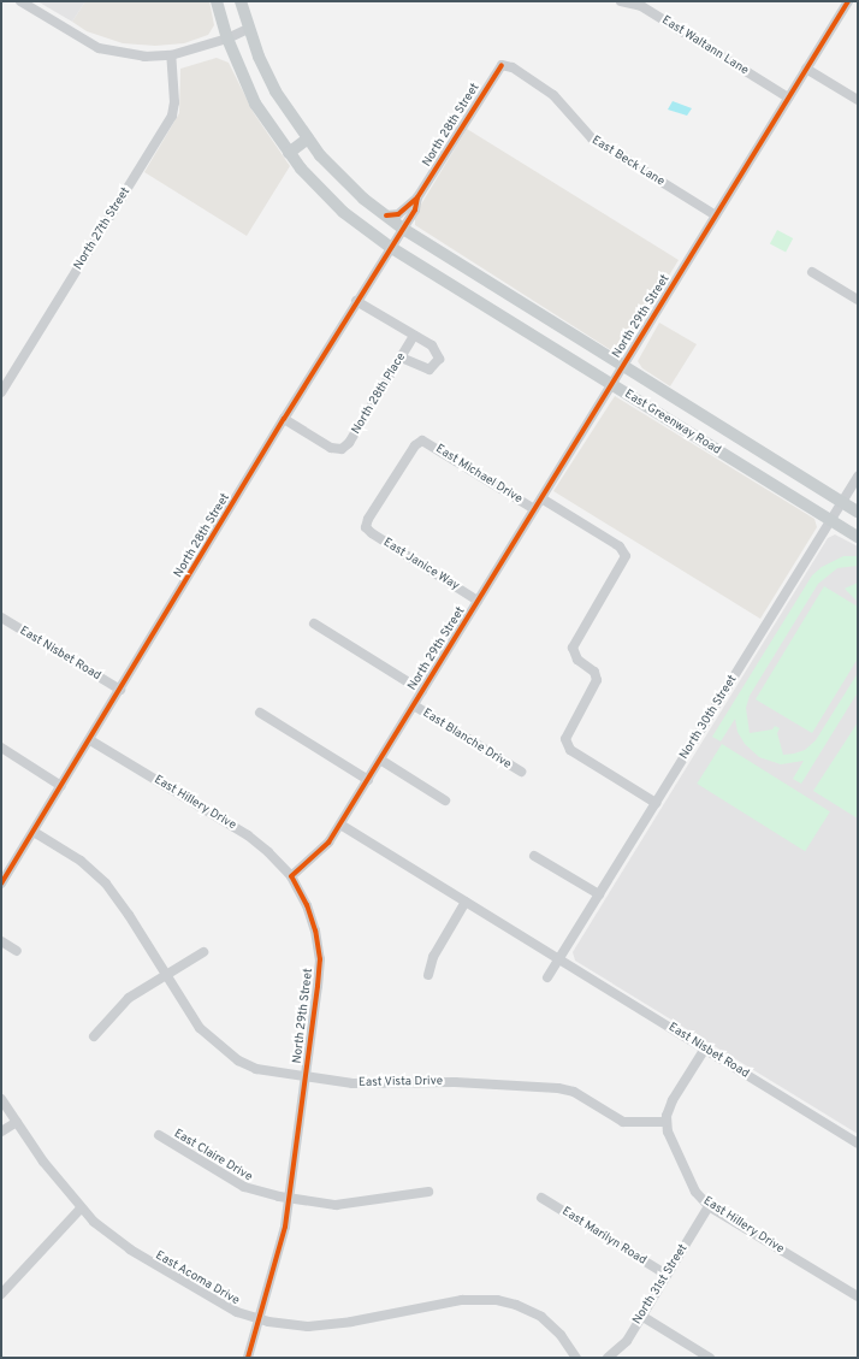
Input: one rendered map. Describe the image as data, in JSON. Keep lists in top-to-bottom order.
{
  "streets": {
    "main road": ["East Greenway Road"],
    "street": [
      "East Waltann Lane",
      "North 28th Street",
      "East Beck Lane",
      "North 27th Street",
      "North 29th Street",
      "North 28th Place",
      "East Michael Drive",
      "East Janice Way",
      "East Nisbet Road",
      "North 30th Street",
      "East Blanche Drive",
      "East Hillery Drive",
      "East Vista Drive",
      "East Claire Drive",
      "East Marilyn Road",
      "East Acoma Drive",
      "North 31st Street"
    ]
  },
  "crossings": [
    ["East Waltann Lane", "North 29th Street"],
    ["North 28th Street", "East Beck Lane"],
    ["North 28th Street", "North 28th Place"],
    ["North 28th Street", "East Greenway Road"],
    ["North 28th Street", "East Nisbet Road"],
    ["North 28th Street", "East Hillery Drive"],
    ["North 28th Street", "East Vista Drive"],
    ["East Beck Lane", "North 29th Street"],
    ["North 29th Street", "East Greenway Road"],
    ["North 29th Street", "East Michael Drive"],
    ["North 29th Street", "East Janice Way"],
    ["North 29th Street", "East Nisbet Road"],
    ["North 29th Street", "East Blanche Drive"],
    ["North 29th Street", "East Hillery Drive"],
    ["North 29th Street", "East Vista Drive"],
    ["North 29th Street", "East Claire Drive"],
    ["North 29th Street", "East Acoma Drive"],
    ["East Greenway Road", "North 30th Street"],
    ["East Michael Drive", "East Janice Way"],
    ["East Michael Drive", "North 30th Street"],
    ["East Nisbet Road", "North 30th Street"],
    ["East Hillery Drive", "East Vista Drive"],
    ["East Hillery Drive", "North 31st Street"],
    ["East Marilyn Road", "North 31st Street"]
  ]
}
